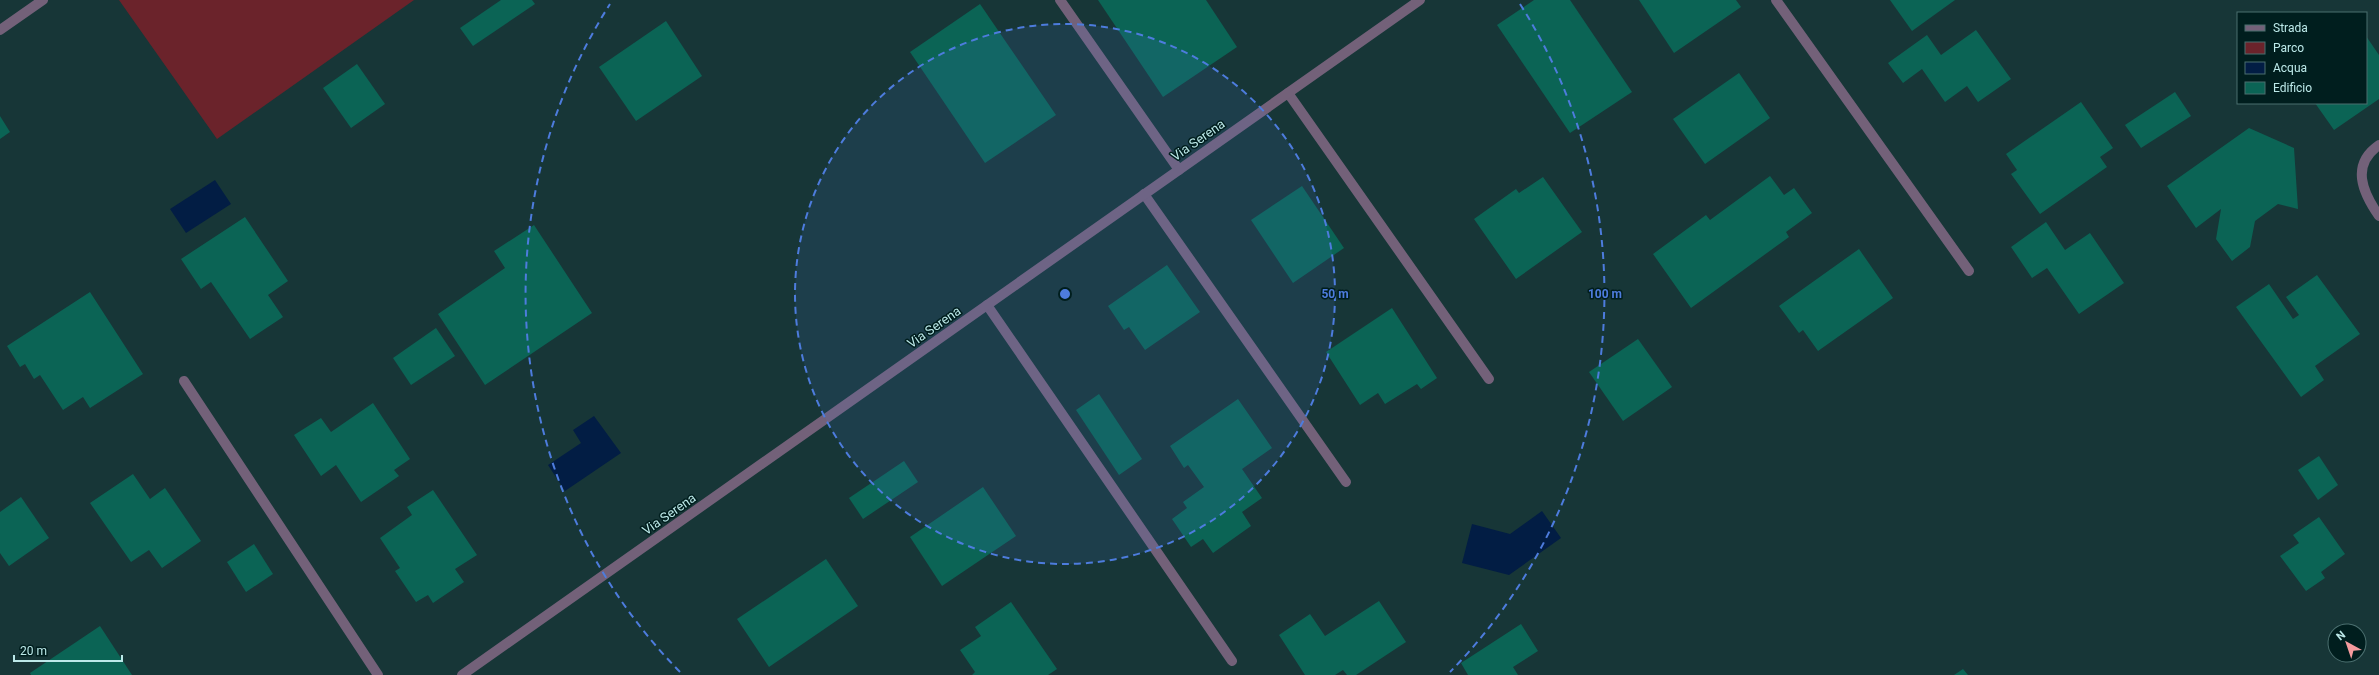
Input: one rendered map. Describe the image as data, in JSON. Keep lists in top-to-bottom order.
{
  "streets": {
    "street": ["Via Serena"]
  },
  "legend": [
    "Strada",
    "Parco",
    "Acqua",
    "Edificio"
  ],
  "scale_bar": "20 m",
  "north": "top left",
  "rings": ["50 m", "100 m"]
}
